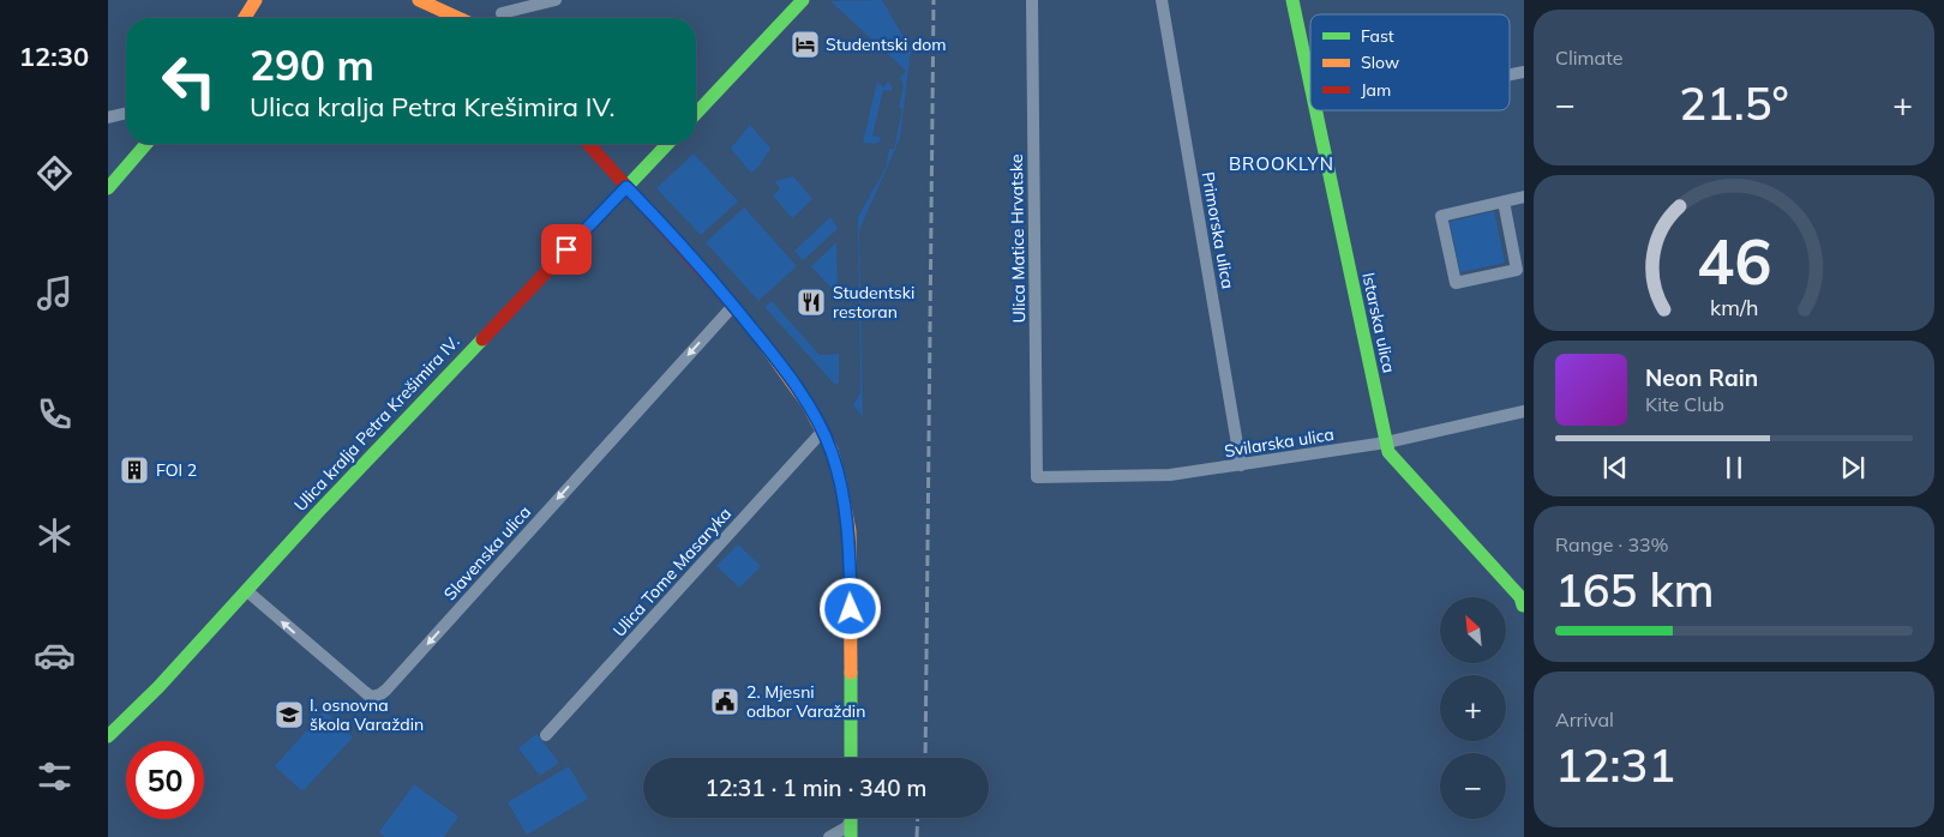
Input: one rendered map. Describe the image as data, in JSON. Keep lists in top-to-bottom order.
{
  "streets": {
    "street": [
      "Primorska ulica",
      "Ulica Matice Hrvatske",
      "Istarska ulica",
      "Ulica kralja Petra Krešimira IV.",
      "Svilarska ulica",
      "Slavenska ulica",
      "Ulica Tome Masaryka"
    ]
  },
  "crossings": [
    ["Primorska ulica", "Svilarska ulica"],
    ["Ulica Matice Hrvatske", "Svilarska ulica"],
    ["Istarska ulica", "Svilarska ulica"],
    ["Ulica kralja Petra Krešimira IV.", "Slavenska ulica"]
  ],
  "one_way": ["Slavenska ulica"],
  "districts": ["BROOKLYN"],
  "places": {
    "hotel": ["Studentski dom"],
    "restaurant": ["Studentski restoran"],
    "building": ["FOI 2"],
    "public building": ["2. Mjesni odbor Varaždin"],
    "school or university": ["I. osnovna škola Varaždin"]
  },
  "legend": ["Fast", "Slow", "Jam"],
  "north": "top left",
  "page": {
    "tabs": "12:30",
    "tile": [
      "Climate",
      ["Range · 33%", "165 km"],
      ["Arrival", "12:31"]
    ],
    "turn": ["290 m", "Ulica kralja Petra Krešimira IV."],
    "heat": ["−", "21.5°", "+"],
    "song": ["Neon Rain", "Kite Club"],
    "map_buttons": ["+", "−"],
    "limit": "50",
    "trip": "12:31 · 1 min · 340 m",
    "gauge": ["46", "km/h"]
  }
}
